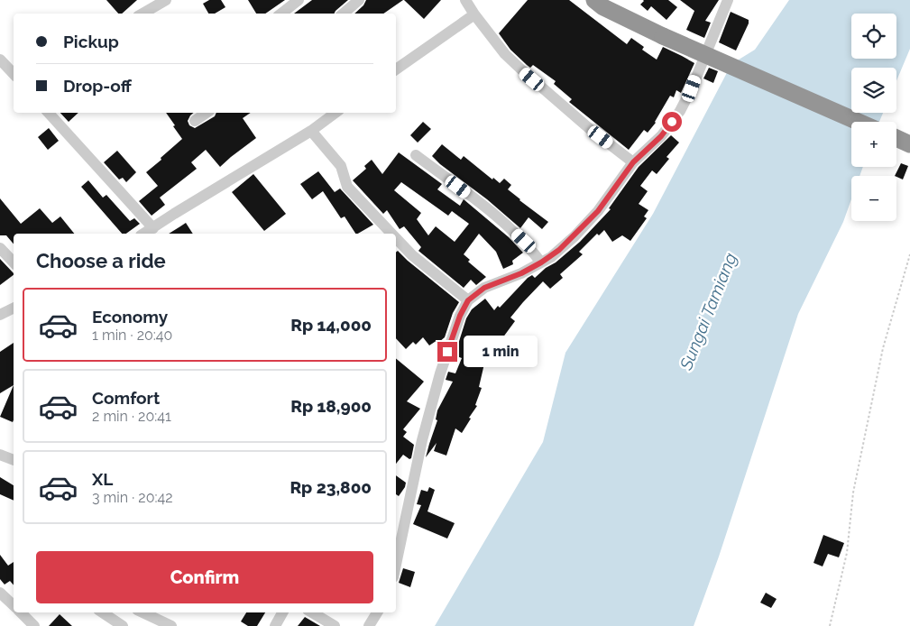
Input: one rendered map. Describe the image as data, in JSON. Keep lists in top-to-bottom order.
{
  "water": ["Sungai Tamiang"],
  "page": {
    "map_buttons": ["+", "−"],
    "banner": ["Pickup", "Drop-off"],
    "heading": "Choose a ride",
    "list": [
      {
        "name": "Economy",
        "note": "1 min · 20:40",
        "value": "Rp 14,000"
      },
      {
        "name": "Comfort",
        "note": "2 min · 20:41",
        "value": "Rp 18,900"
      },
      {
        "name": "XL",
        "note": "3 min · 20:42",
        "value": "Rp 23,800"
      }
    ],
    "bubble": "1 min",
    "buttons": "Confirm"
  }
}
